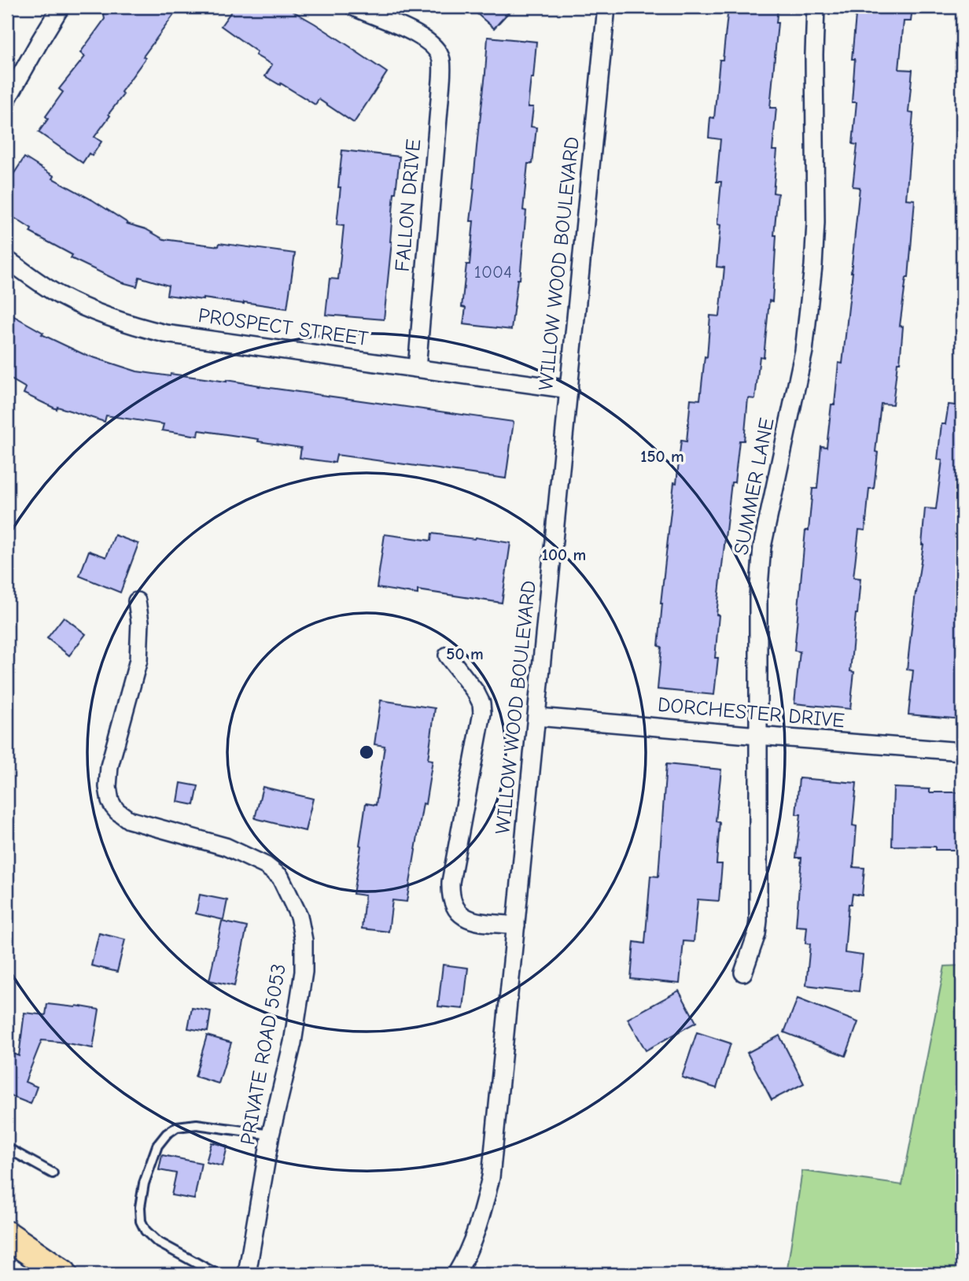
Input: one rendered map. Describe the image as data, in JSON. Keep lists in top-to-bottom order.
{
  "streets": {
    "street": [
      "FALLON DRIVE",
      "WILLOW WOOD BOULEVARD",
      "PROSPECT STREET",
      "SUMMER LANE",
      "DORCHESTER DRIVE",
      "PRIVATE ROAD 5053"
    ]
  },
  "crossings": [
    ["FALLON DRIVE", "PROSPECT STREET"],
    ["WILLOW WOOD BOULEVARD", "PROSPECT STREET"],
    ["WILLOW WOOD BOULEVARD", "DORCHESTER DRIVE"],
    ["SUMMER LANE", "DORCHESTER DRIVE"]
  ],
  "house_numbers": ["1004"],
  "rings": ["150 m", "100 m", "50 m"]
}
